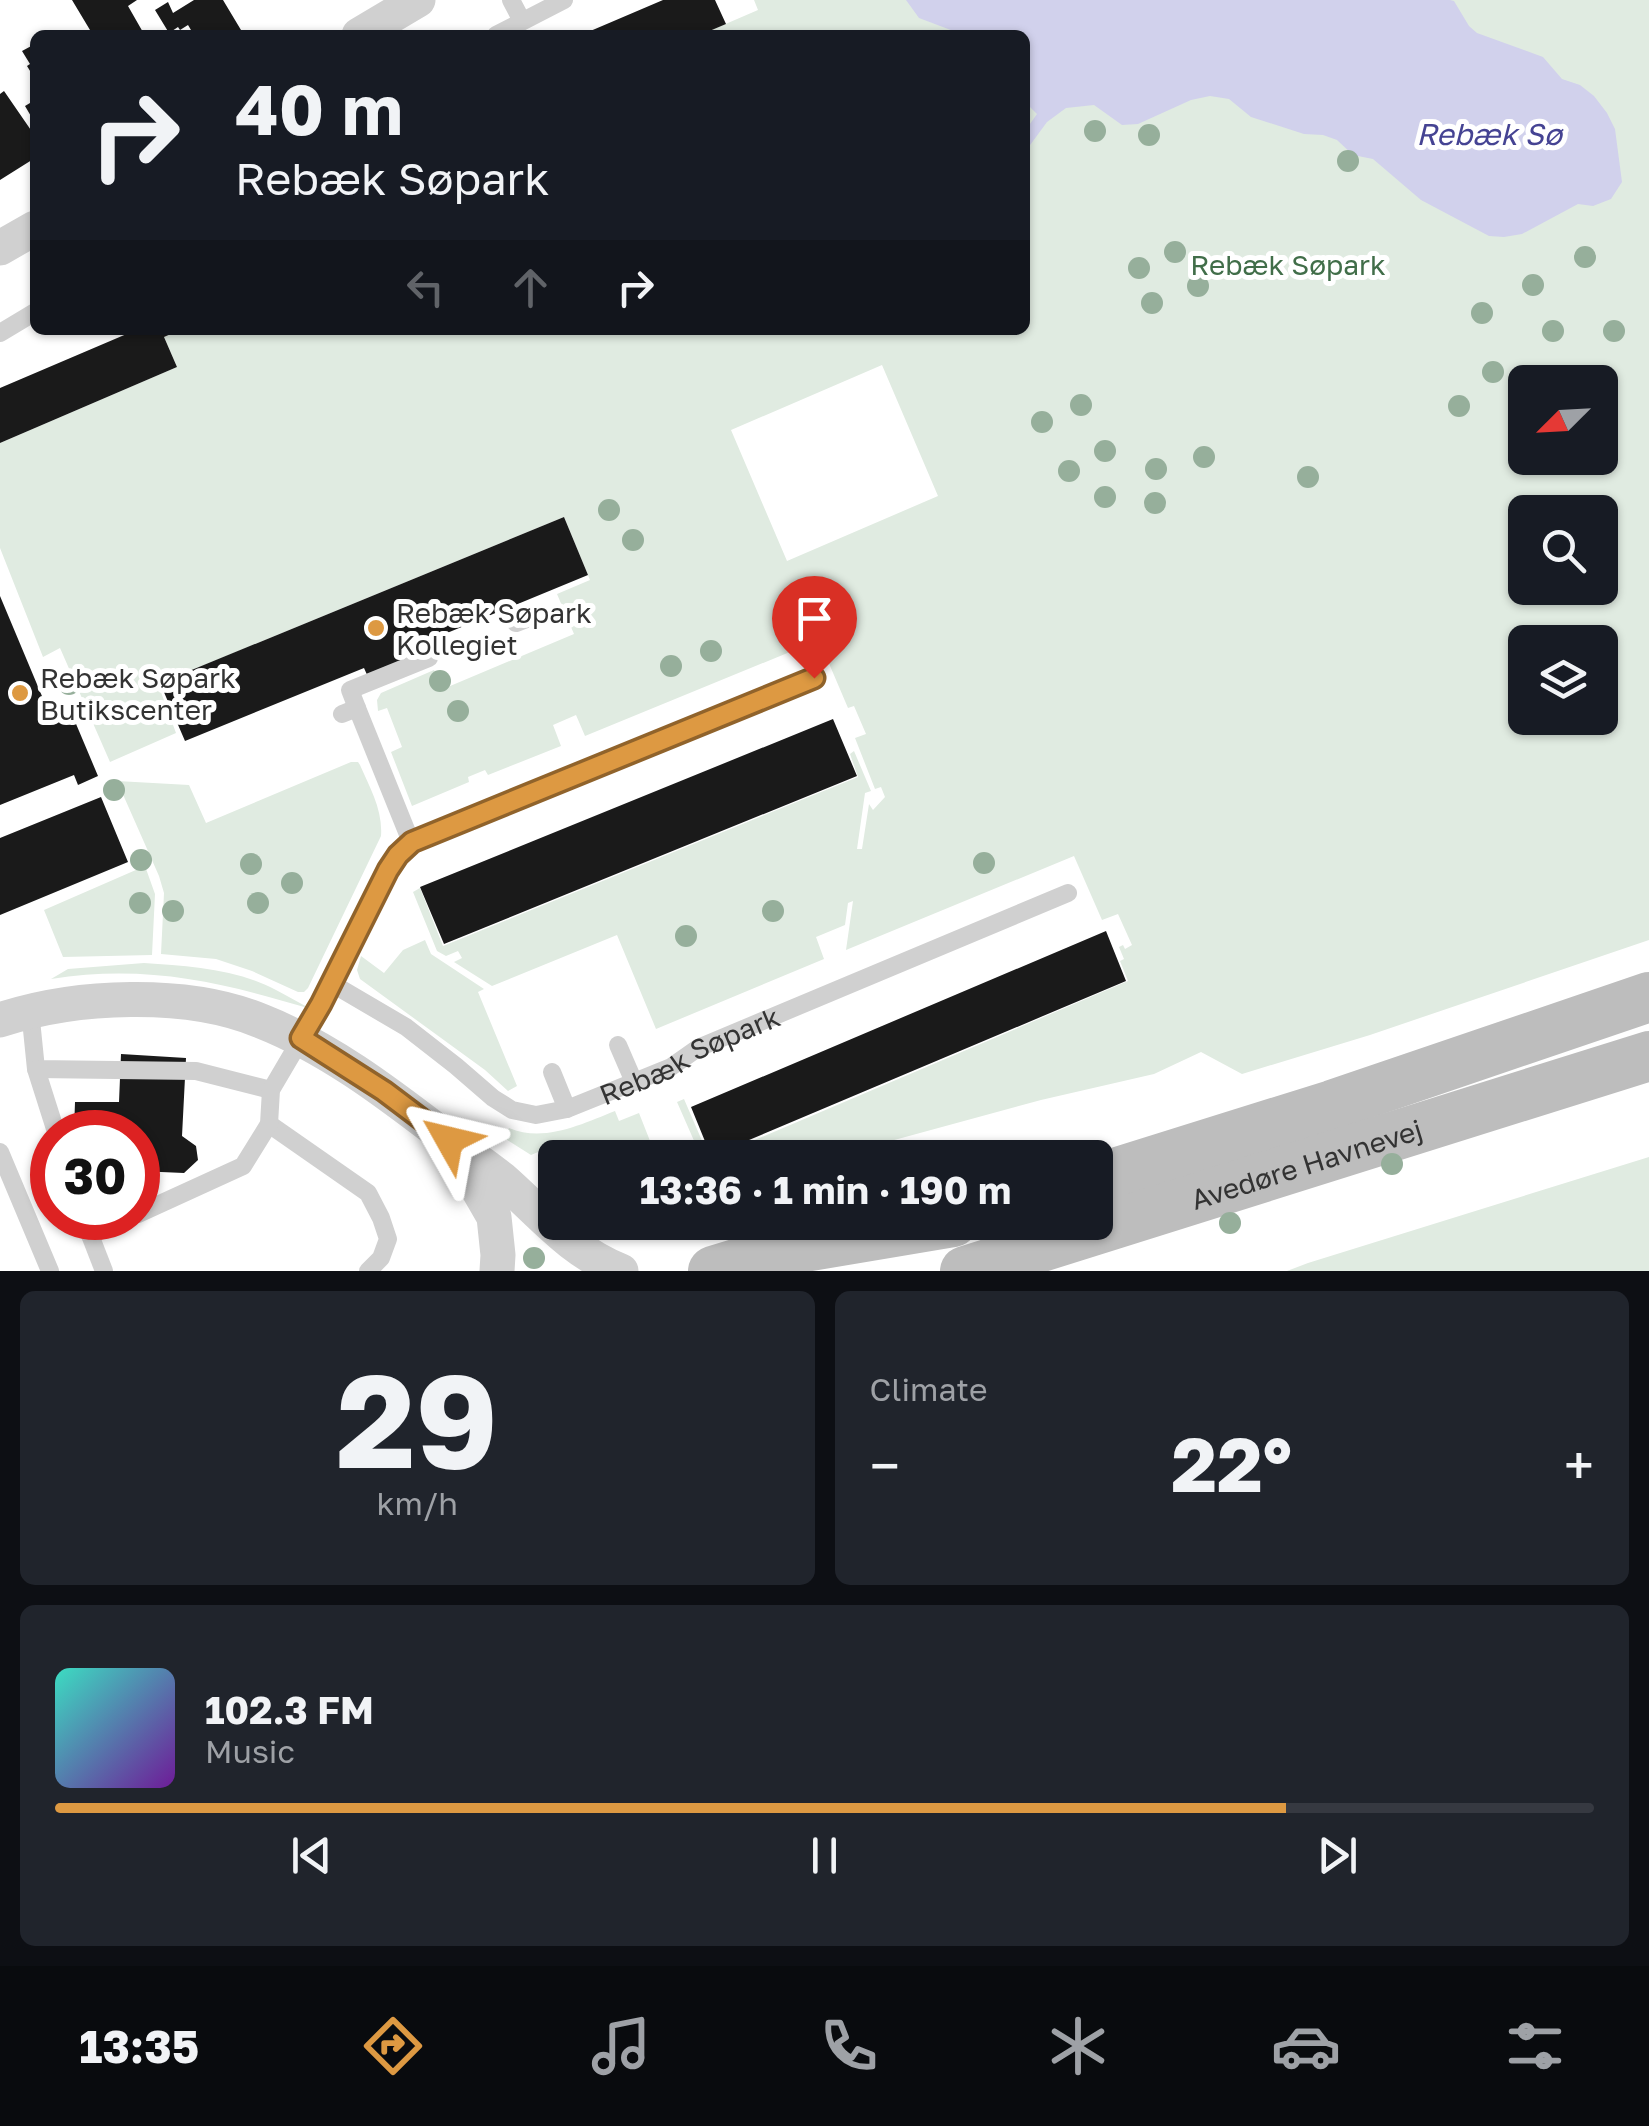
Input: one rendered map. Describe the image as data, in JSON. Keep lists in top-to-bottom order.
{
  "streets": {
    "street": ["Avedøre Havnevej"],
    "lane": ["Rebæk Søpark"]
  },
  "water": ["Rebæk Sø"],
  "parks": ["Rebæk Søpark"],
  "places": ["Rebæk Søpark Kollegiet", "Rebæk Søpark Butikscenter"],
  "north": "bottom left",
  "page": {
    "turn": ["40 m", "Rebæk Søpark"],
    "limit": "30",
    "trip": "13:36 · 1 min · 190 m",
    "tile": [
      ["29", "km/h"],
      "Climate"
    ],
    "heat": ["−", "22°", "+"],
    "song": ["102.3 FM", "Music"],
    "tabs": "13:35"
  }
}
